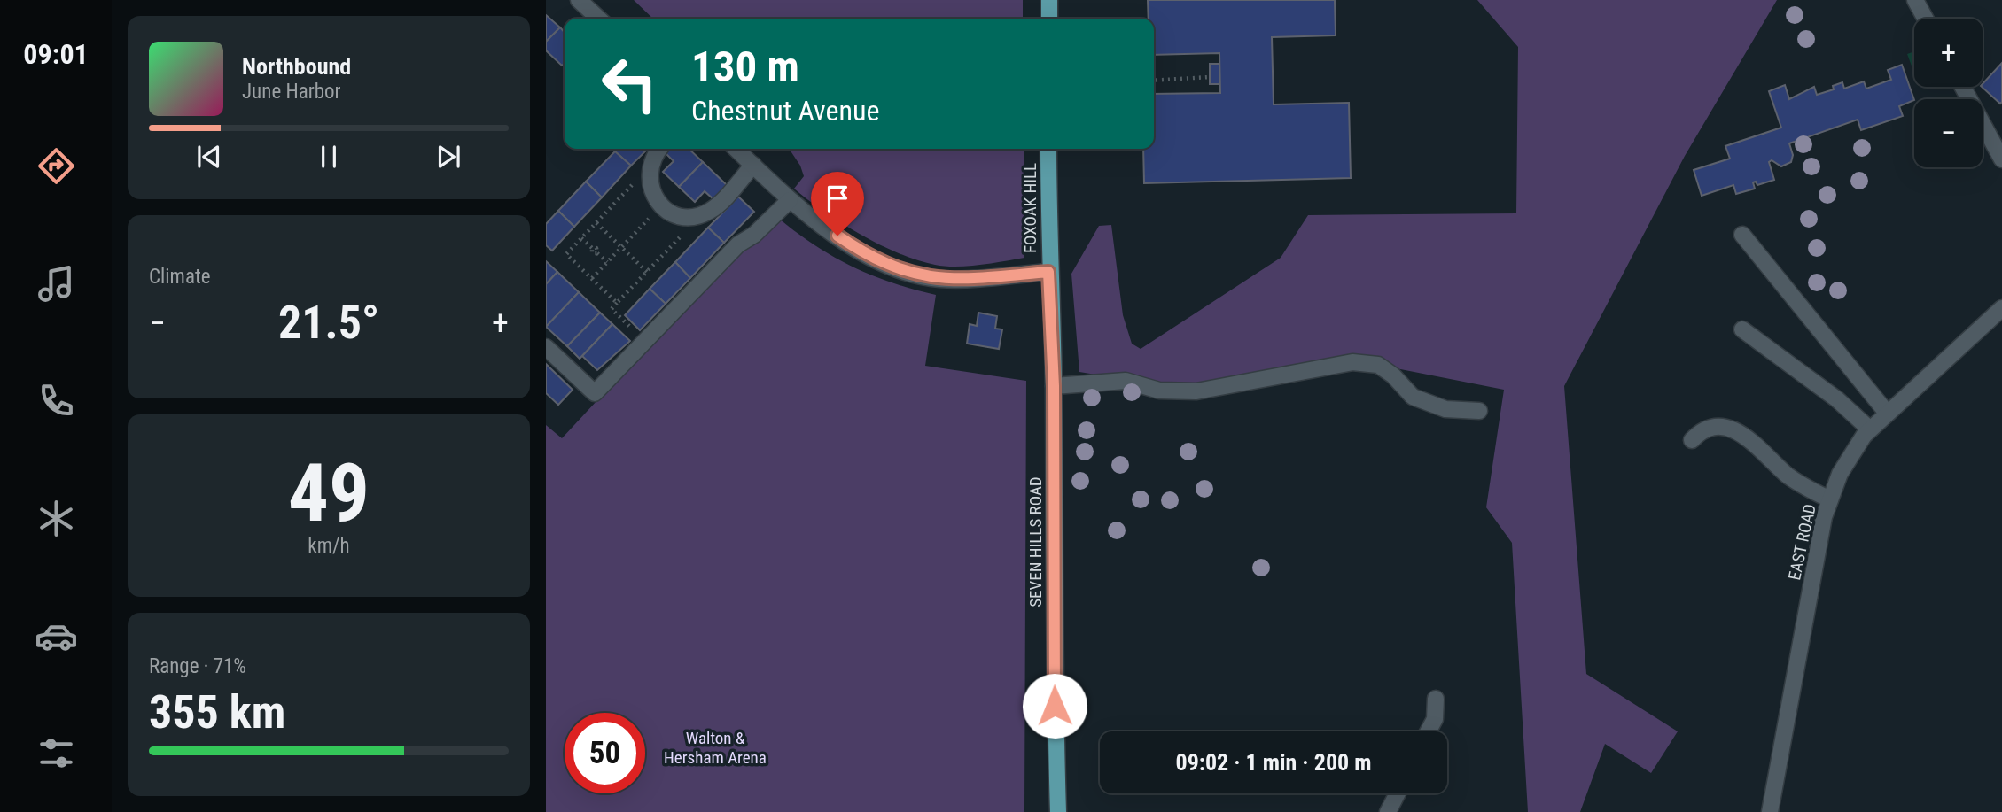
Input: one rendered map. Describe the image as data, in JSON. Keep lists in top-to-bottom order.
{
  "streets": {
    "main road": ["FOXOAK HILL", "SEVEN HILLS ROAD"],
    "street": ["EAST ROAD"]
  },
  "crossings": [
    ["FOXOAK HILL", "SEVEN HILLS ROAD"]
  ],
  "parks": ["Walton & Hersham Arena"],
  "page": {
    "tabs": "09:01",
    "map_buttons": ["+", "−"],
    "turn": ["130 m", "Chestnut Avenue"],
    "song": ["Northbound", "June Harbor"],
    "tile": [
      "Climate",
      ["49", "km/h"],
      ["Range · 71%", "355 km"]
    ],
    "heat": ["−", "21.5°", "+"],
    "limit": "50",
    "trip": "09:02 · 1 min · 200 m"
  }
}
